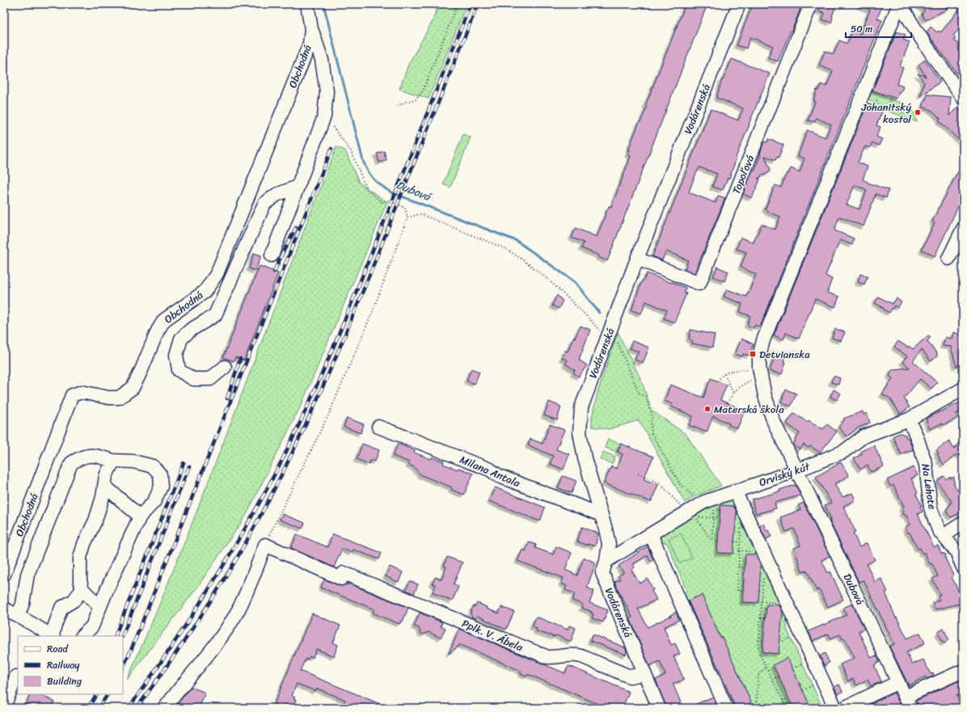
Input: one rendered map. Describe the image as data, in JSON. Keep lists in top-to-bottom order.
{
  "streets": {
    "street": [
      "Obchodná",
      "Vodárenská",
      "Topoľová",
      "Milana Antala",
      "Orviský kút",
      "Na Lehote",
      "Dubová",
      "Pplk. V. Ábela"
    ]
  },
  "crossings": [
    ["Vodárenská", "Topoľová"],
    ["Vodárenská", "Milana Antala"],
    ["Vodárenská", "Orviský kút"],
    ["Vodárenská", "Pplk. V. Ábela"],
    ["Orviský kút", "Na Lehote"],
    ["Orviský kút", "Dubová"]
  ],
  "water": ["Dubová"],
  "places": {
    "other": ["Johanitský kostol", "Materská škola"],
    "transit": ["Detvianska"]
  },
  "legend": ["Road", "Railway", "Building"],
  "scale_bar": "50 m"
}
